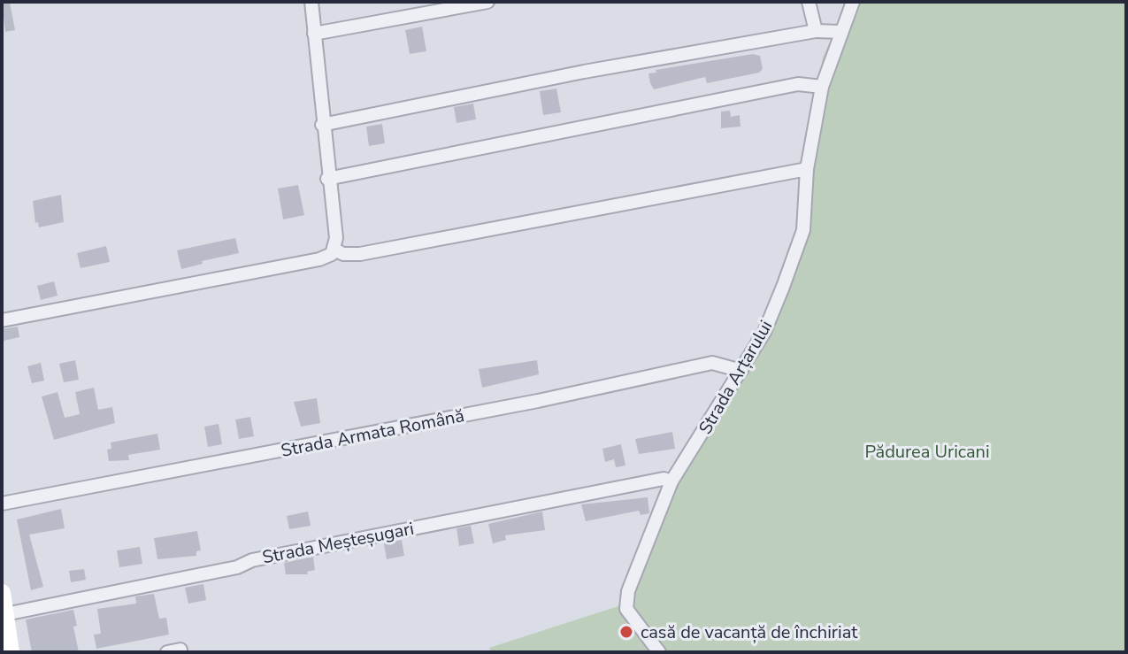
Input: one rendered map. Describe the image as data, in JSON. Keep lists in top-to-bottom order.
{
  "streets": {
    "street": ["Strada Arțarului", "Strada Armata Română", "Strada Meșteșugari"]
  },
  "crossings": [
    ["Strada Arțarului", "Strada Armata Română"],
    ["Strada Arțarului", "Strada Meșteșugari"]
  ],
  "parks": ["Pădurea Uricani"],
  "places": ["casă de vacanță de închiriat"]
}
